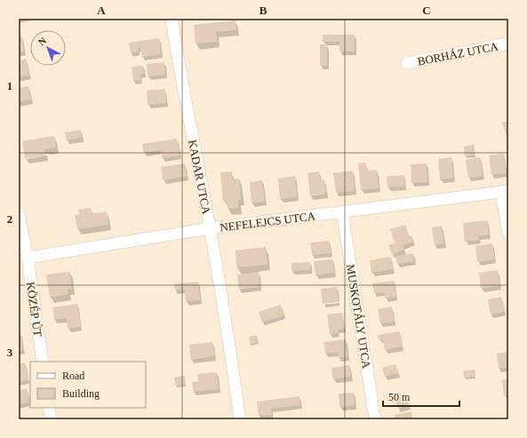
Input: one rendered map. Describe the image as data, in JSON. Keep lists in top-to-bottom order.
{
  "streets": {
    "street": [
      "BORHÁZ UTCA",
      "KADAR UTCA",
      "NEFELEJCS UTCA",
      "KÖZÉP ÚT",
      "MUSKOTÁLY UTCA"
    ]
  },
  "crossings": [
    ["KADAR UTCA", "NEFELEJCS UTCA"],
    ["NEFELEJCS UTCA", "KÖZÉP ÚT"],
    ["NEFELEJCS UTCA", "MUSKOTÁLY UTCA"]
  ],
  "legend": ["Road", "Building"],
  "scale_bar": "50 m",
  "north": "top left",
  "grid": {
    "columns": ["A", "B", "C"],
    "rows": ["1", "2", "3"]
  }
}
